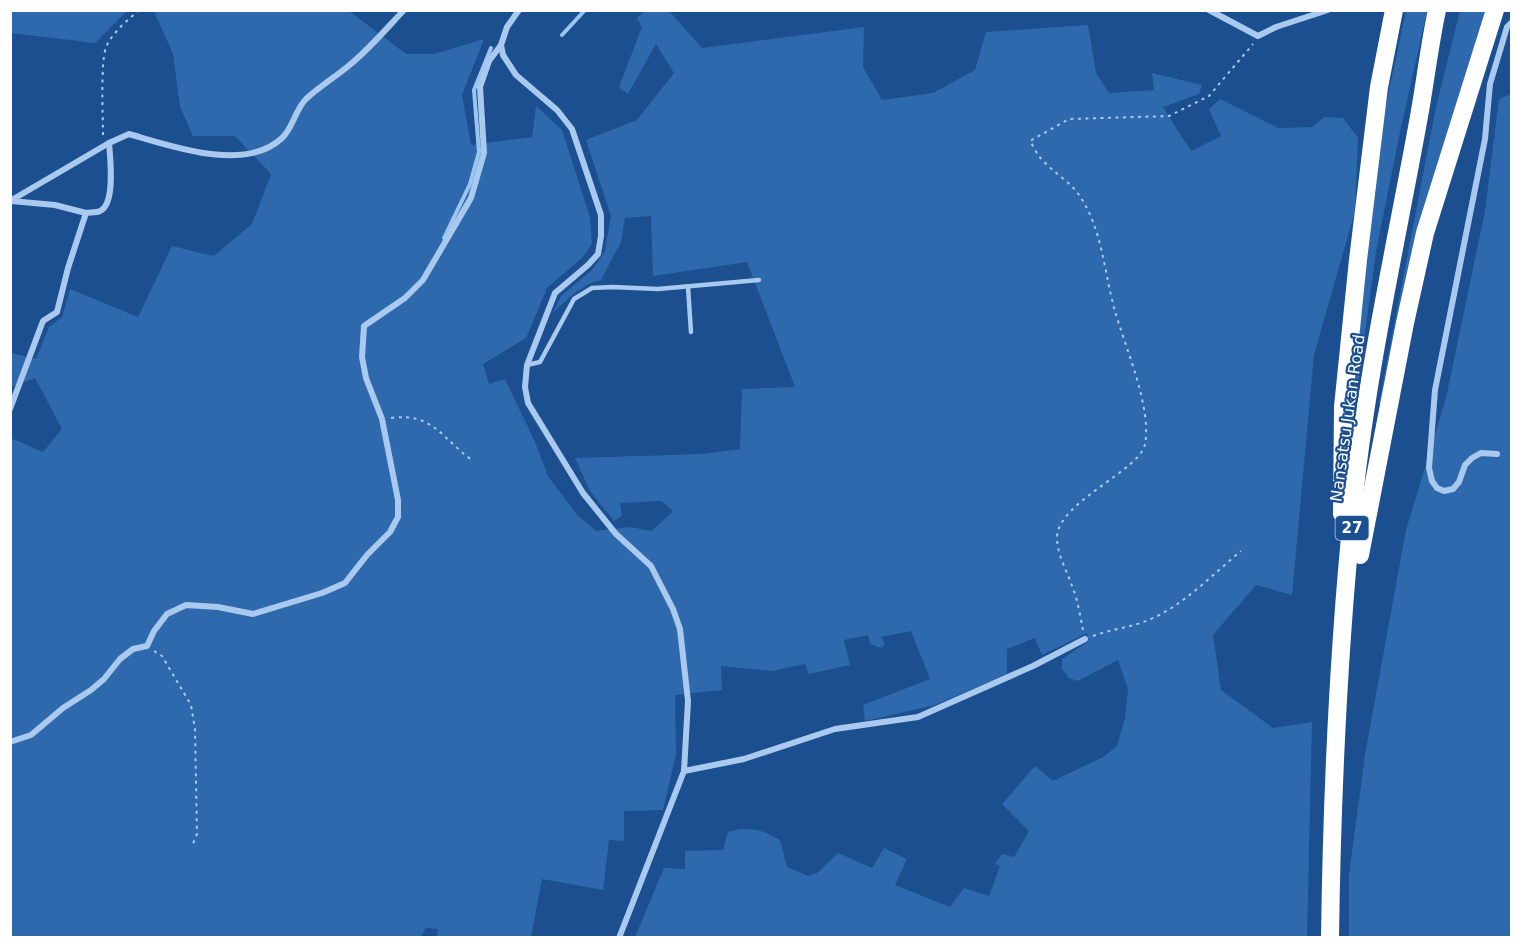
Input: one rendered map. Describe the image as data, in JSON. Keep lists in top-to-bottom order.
{
  "streets": {
    "highway": ["Nansatsu Jukan Road", "27"]
  }
}
